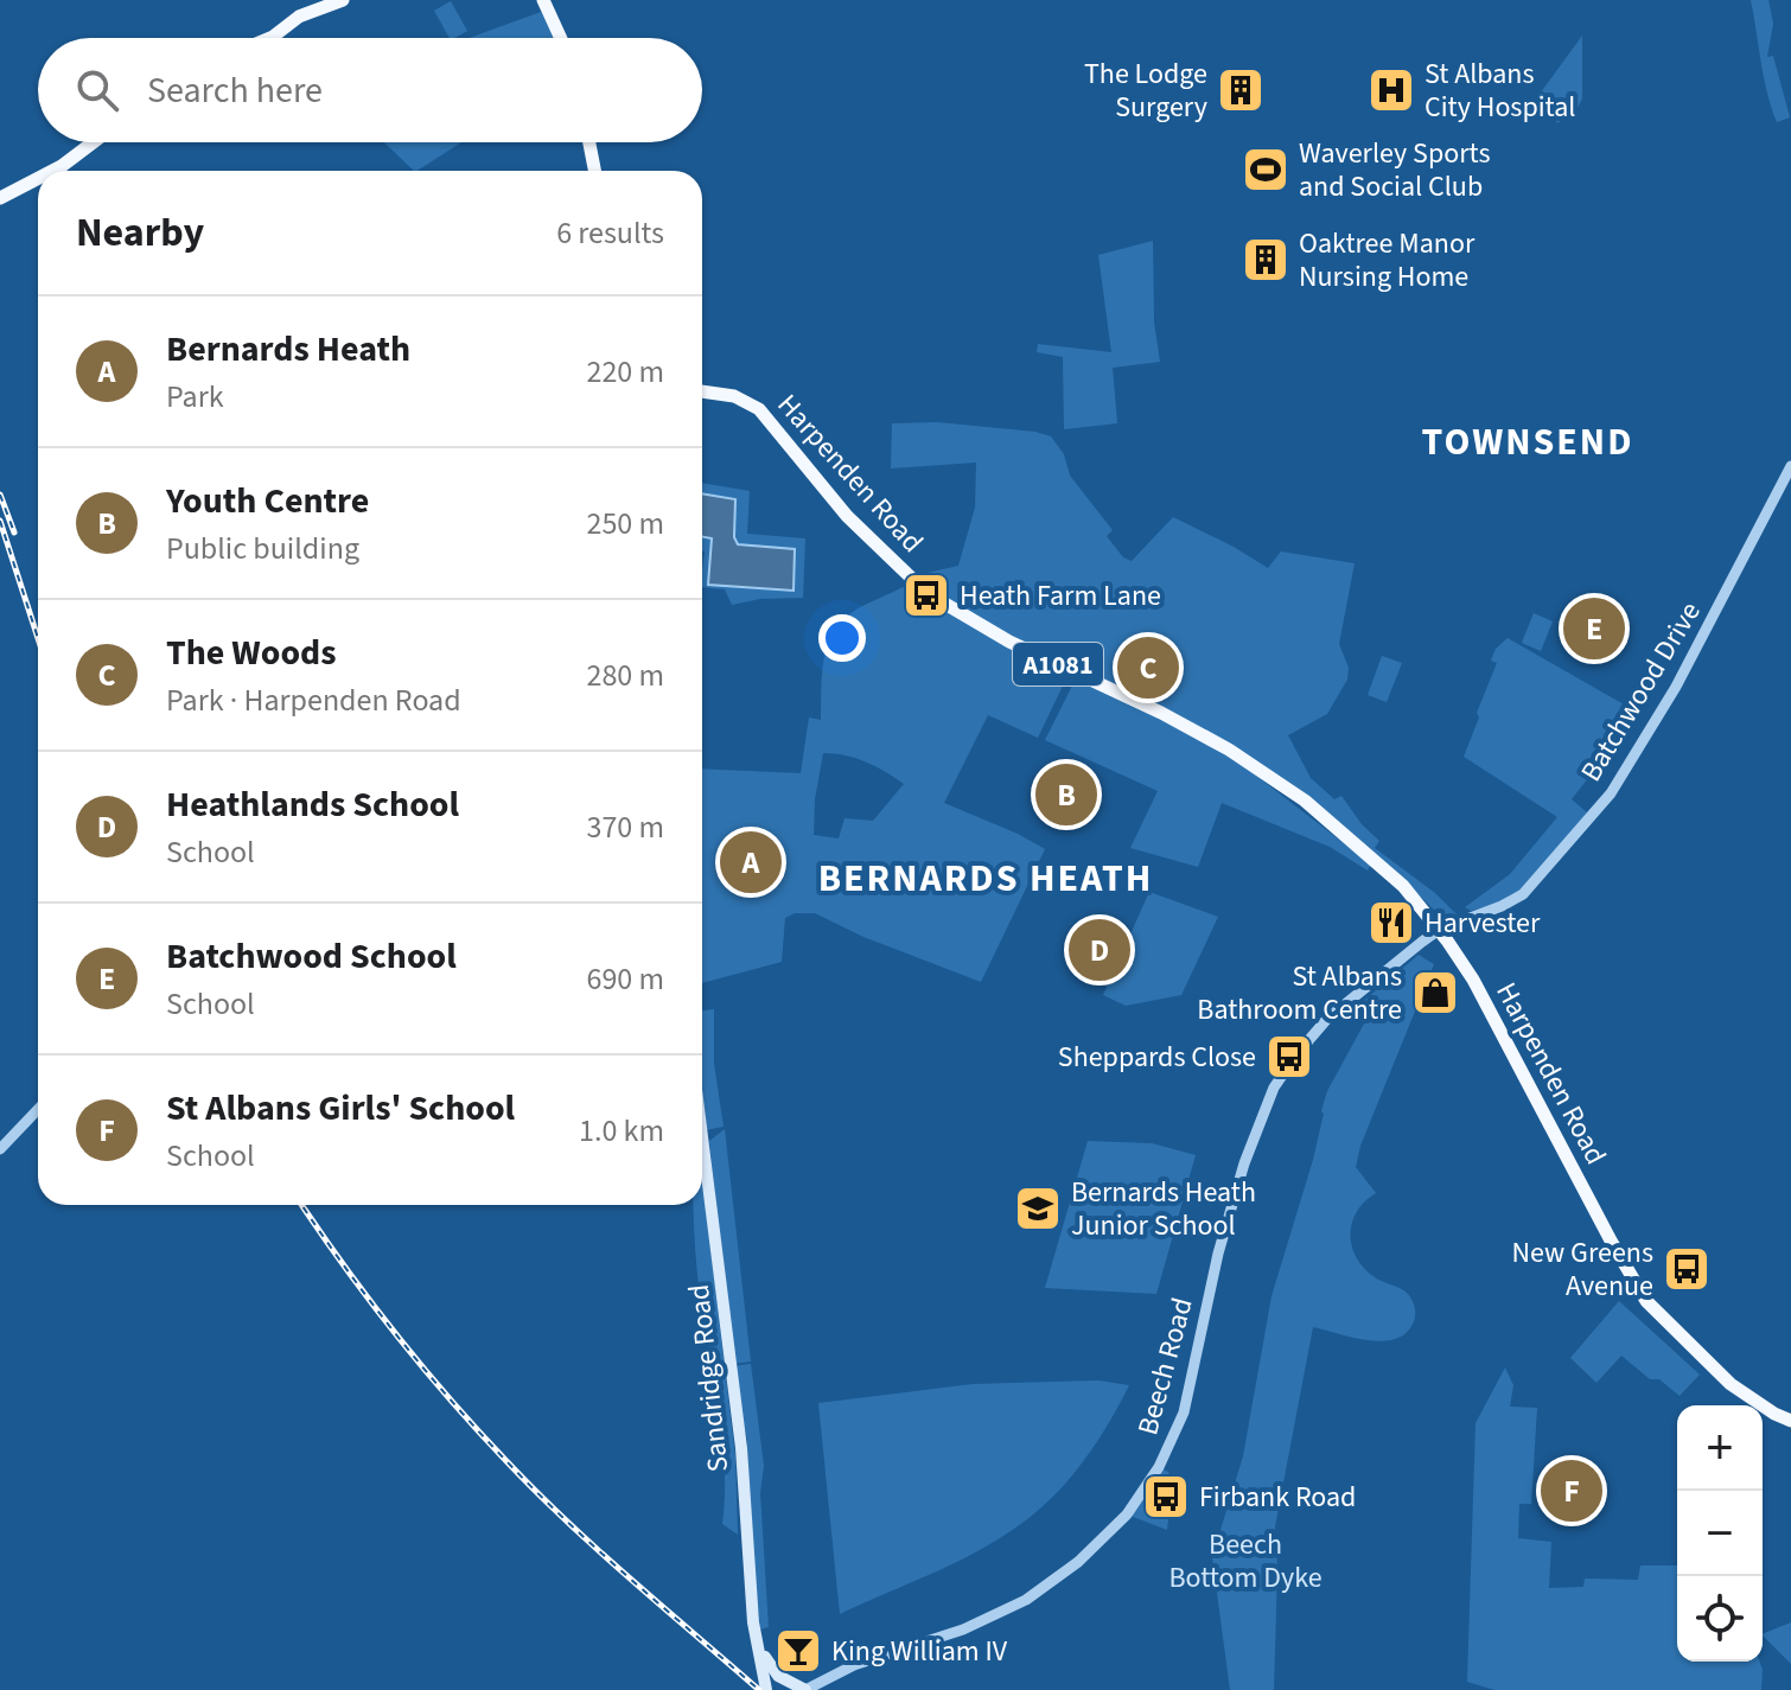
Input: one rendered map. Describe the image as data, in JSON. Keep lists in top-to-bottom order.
{
  "streets": {
    "main road": ["Harpenden Road", "A1081", "Sandridge Road"],
    "street": ["Batchwood Drive", "Beech Road"]
  },
  "crossings": [
    ["Harpenden Road", "Batchwood Drive"],
    ["Harpenden Road", "Beech Road"],
    ["Batchwood Drive", "Beech Road"]
  ],
  "districts": ["TOWNSEND", "BERNARDS HEATH"],
  "parks": ["Beech Bottom Dyke"],
  "places": {
    "building": ["The Lodge Surgery", "Oaktree Manor Nursing Home"],
    "hospital": ["St Albans City Hospital"],
    "sports": ["Waverley Sports and Social Club"],
    "bus stop": [
      "Heath Farm Lane",
      "Sheppards Close",
      "New Greens Avenue",
      "Firbank Road"
    ],
    "restaurant": ["Harvester"],
    "shop": ["St Albans Bathroom Centre"],
    "school or university": ["Bernards Heath Junior School"],
    "bar": ["King William IV"]
  },
  "page": {
    "search": "Search here",
    "heading": ["Nearby", "6 results"],
    "list": [
      {
        "mark": "A",
        "name": "Bernards Heath",
        "note": "Park",
        "value": "220 m"
      },
      {
        "mark": "B",
        "name": "Youth Centre",
        "note": "Public building",
        "value": "250 m"
      },
      {
        "mark": "C",
        "name": "The Woods",
        "note": "Park · Harpenden Road",
        "value": "280 m"
      },
      {
        "mark": "D",
        "name": "Heathlands School",
        "note": "School",
        "value": "370 m"
      },
      {
        "mark": "E",
        "name": "Batchwood School",
        "note": "School",
        "value": "690 m"
      },
      {
        "mark": "F",
        "name": "St Albans Girls' School",
        "note": "School",
        "value": "1.0 km"
      }
    ],
    "pins": [
      "E",
      "C",
      "B",
      "A",
      "D",
      "F"
    ],
    "map_buttons": ["+", "−"]
  }
}
